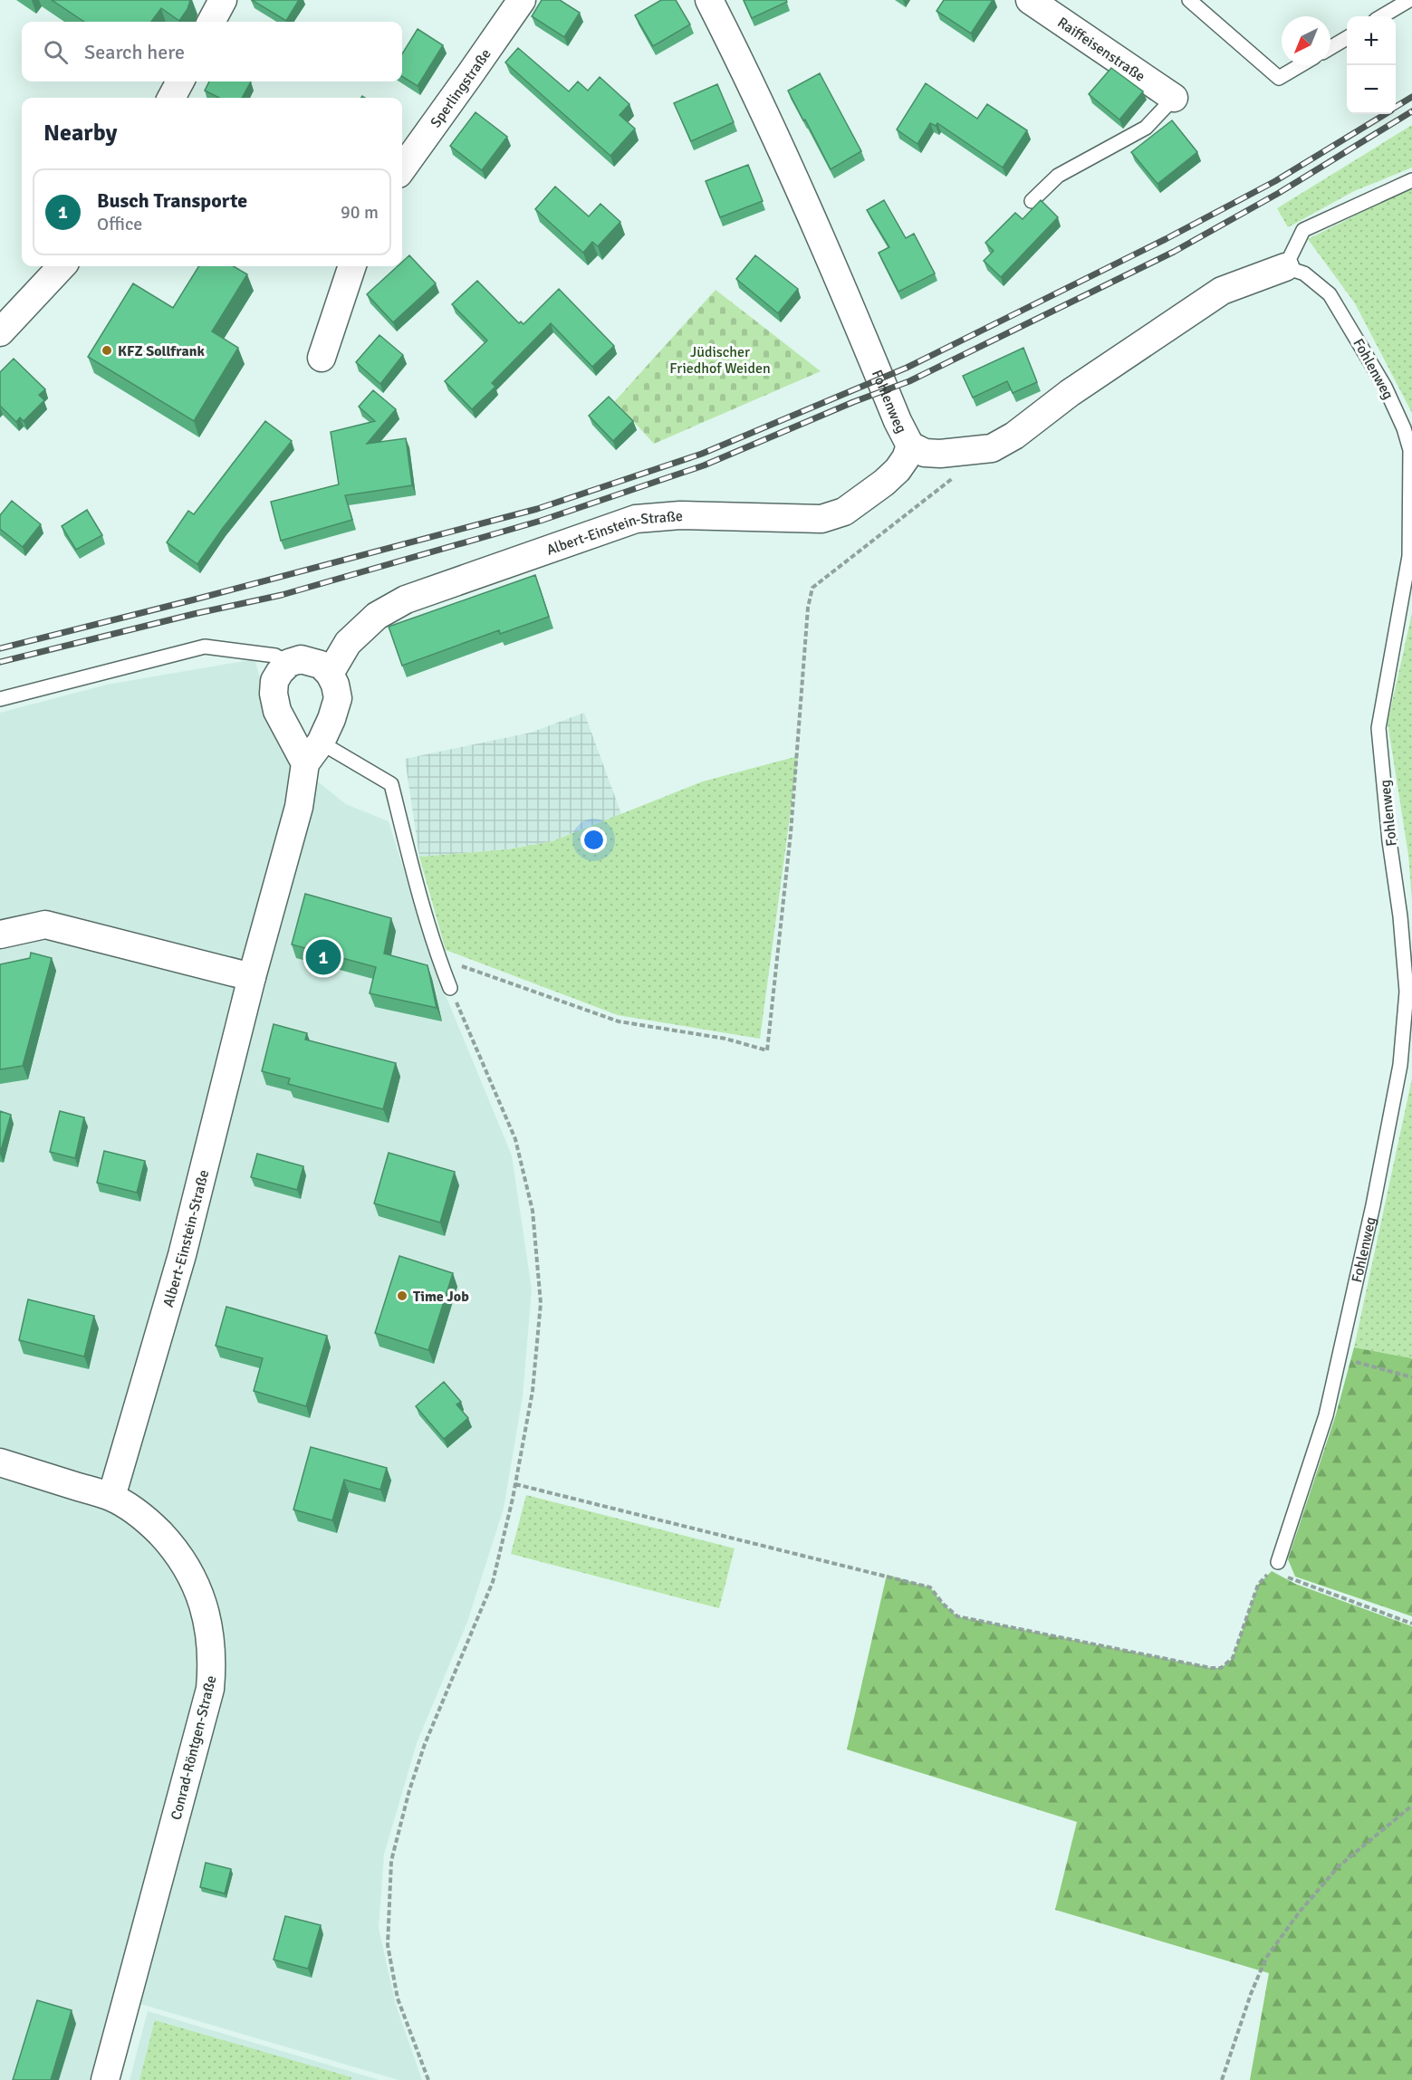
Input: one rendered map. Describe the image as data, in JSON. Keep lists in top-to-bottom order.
{
  "streets": {
    "street": [
      "Raiffeisenstraße",
      "Sperlingstraße",
      "Fohlenweg",
      "Albert-Einstein-Straße",
      "Conrad-Röntgen-Straße"
    ]
  },
  "crossings": [
    ["Fohlenweg", "Albert-Einstein-Straße"],
    ["Albert-Einstein-Straße", "Conrad-Röntgen-Straße"]
  ],
  "parks": ["Jüdischer Friedhof Weiden"],
  "places": ["KFZ Sollfrank", "Time Job"],
  "north": "bottom left",
  "page": {
    "map_buttons": ["+", "−"],
    "search": "Search here",
    "heading": "Nearby",
    "list": [
      {
        "mark": "1",
        "name": "Busch Transporte",
        "note": "Office",
        "value": "90 m"
      }
    ],
    "pins": "1"
  }
}
